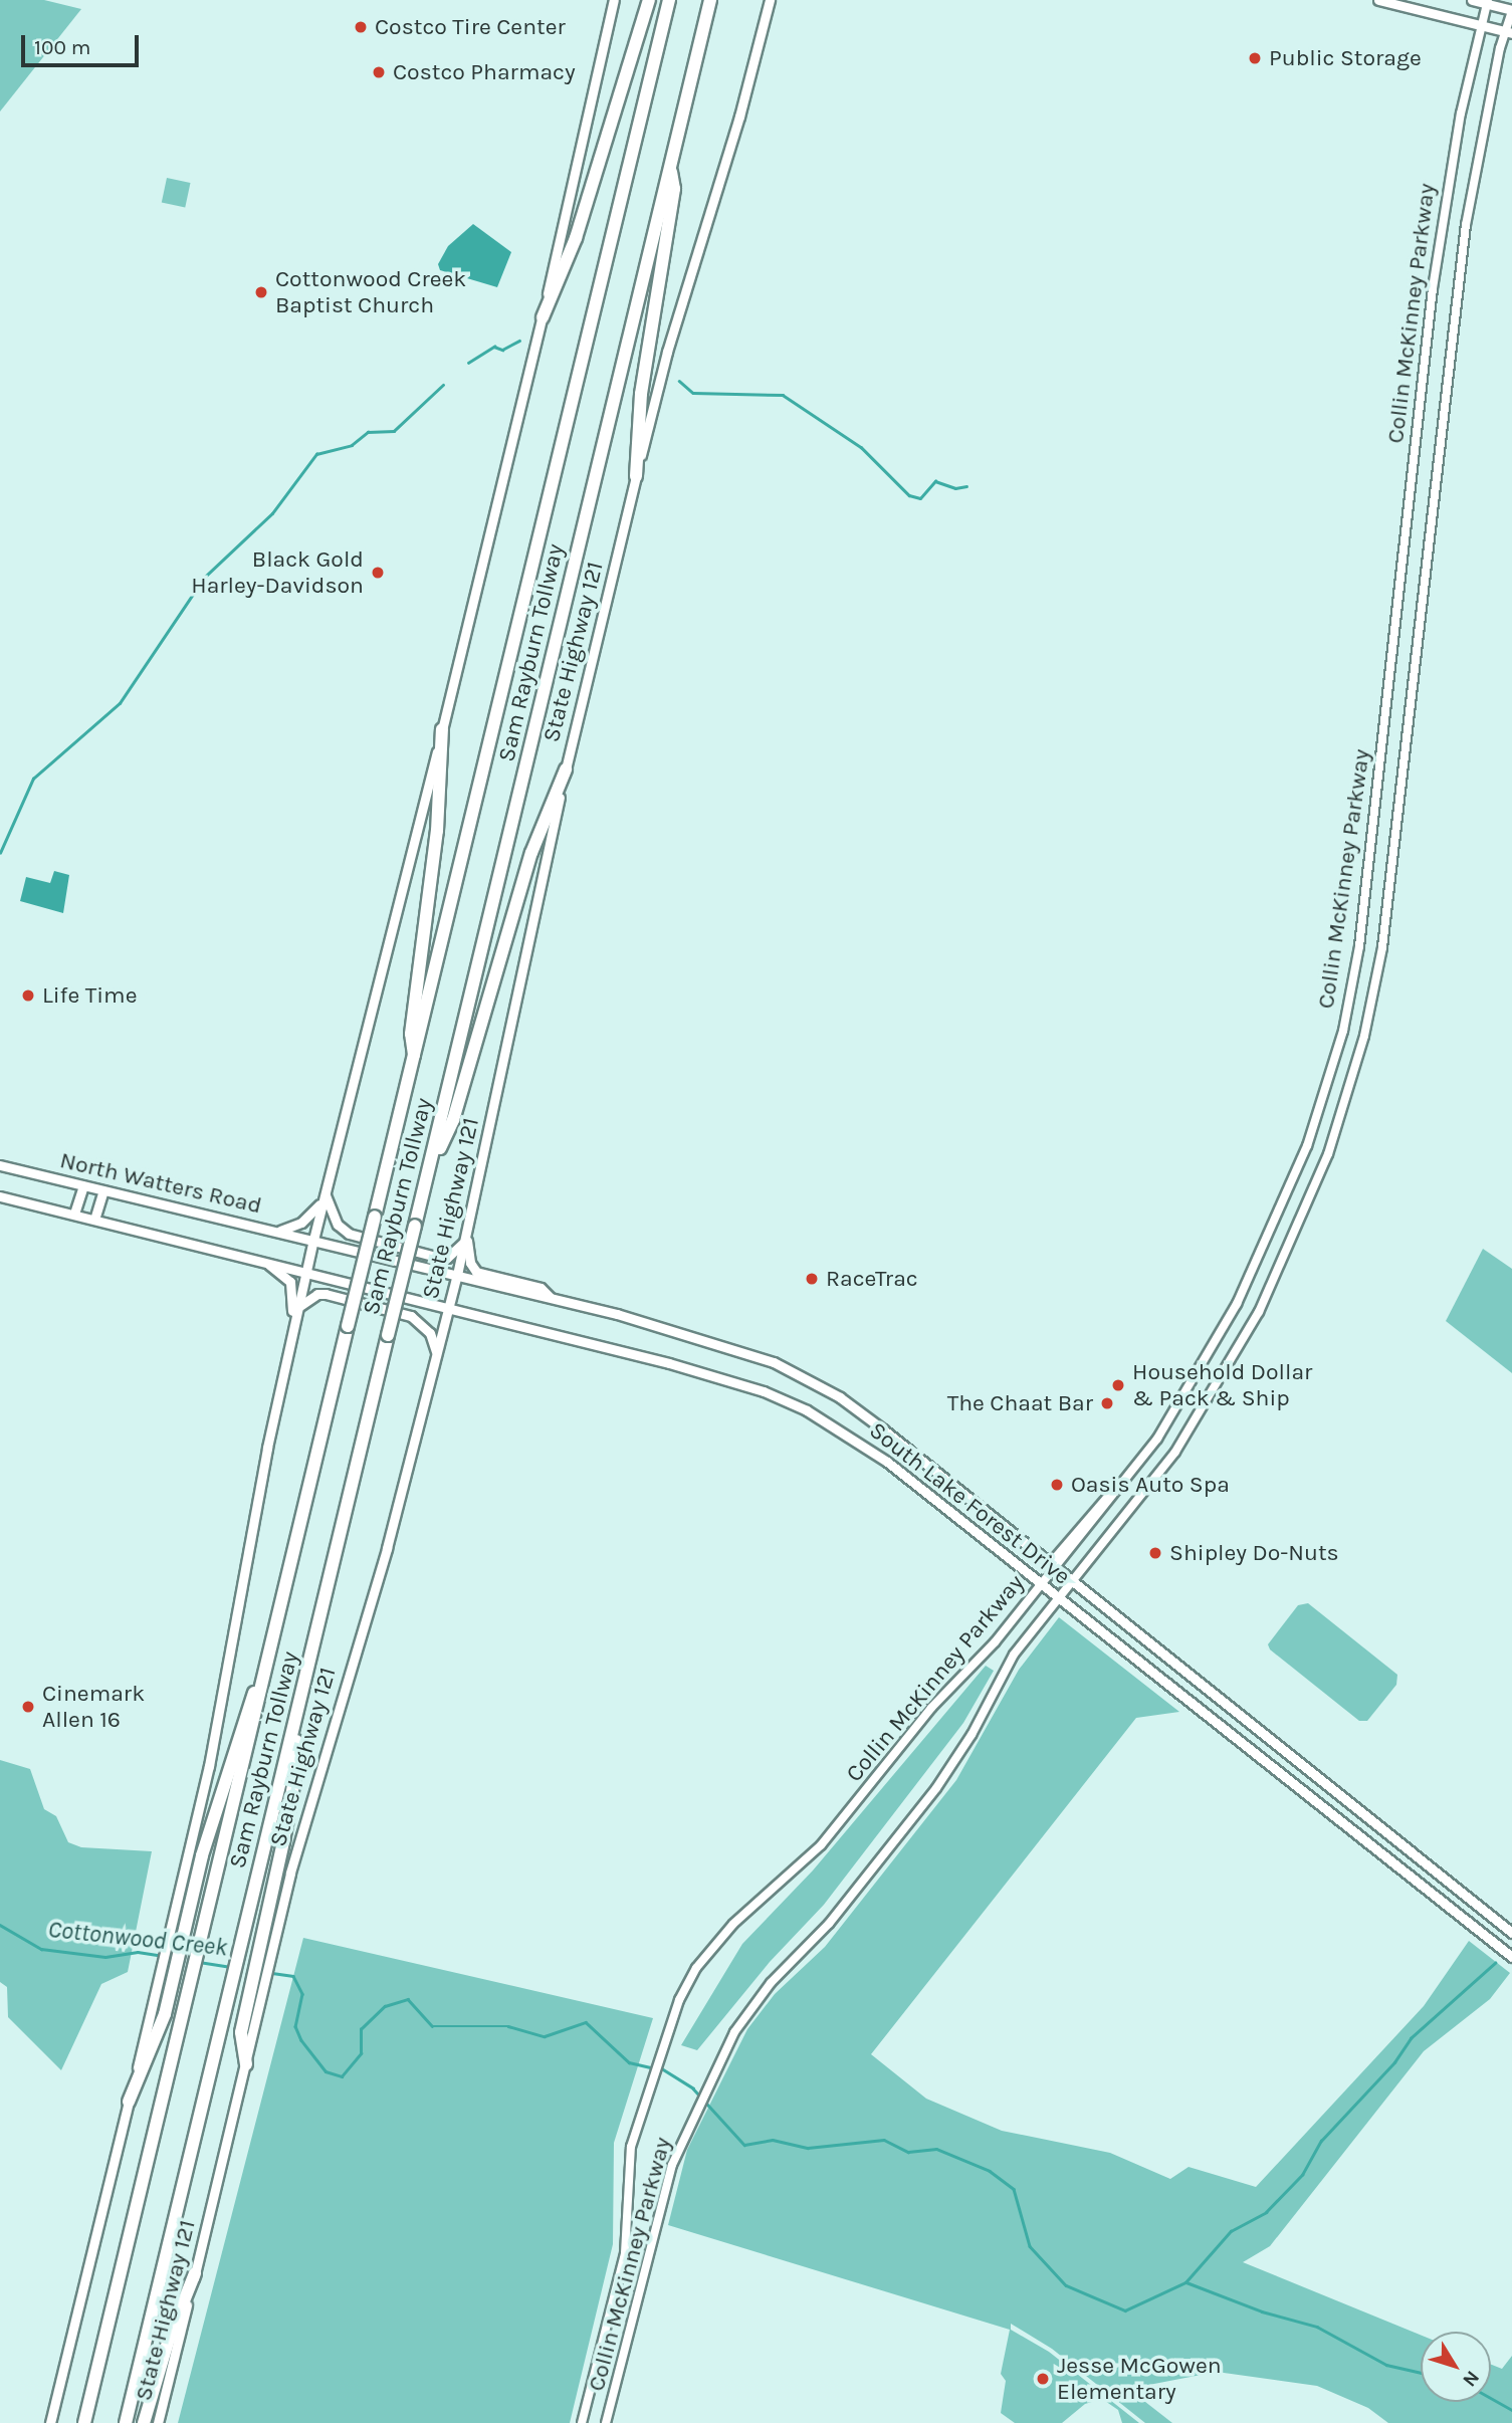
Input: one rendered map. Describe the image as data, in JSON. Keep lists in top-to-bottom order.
{
  "streets": {
    "highway": ["Sam Rayburn Tollway"],
    "main road": ["State Highway 121", "North Watters Road", "South Lake Forest Drive"],
    "street": ["Collin McKinney Parkway"]
  },
  "crossings": [
    ["Collin McKinney Parkway", "South Lake Forest Drive"],
    ["State Highway 121", "South Lake Forest Drive"],
    ["North Watters Road", "South Lake Forest Drive"]
  ],
  "water": ["Cottonwood Creek"],
  "places": [
    "Costco Tire Center",
    "Public Storage",
    "Costco Pharmacy",
    "Cottonwood Creek Baptist Church",
    "Black Gold Harley-Davidson",
    "Life Time",
    "RaceTrac",
    "Household Dollar & Pack & Ship",
    "The Chaat Bar",
    "Oasis Auto Spa",
    "Shipley Do-Nuts",
    "Cinemark Allen 16",
    "Jesse McGowen Elementary"
  ],
  "scale_bar": "100 m",
  "north": "bottom right"
}
